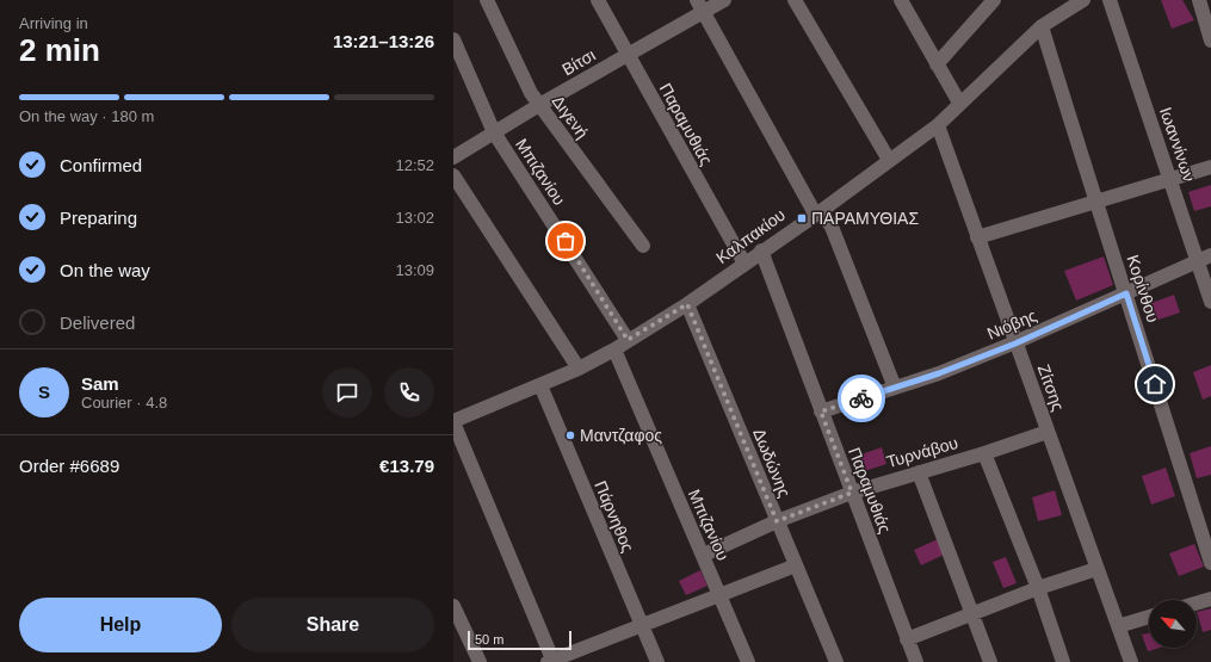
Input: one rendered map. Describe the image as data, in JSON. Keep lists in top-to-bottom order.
{
  "streets": {
    "street": [
      "Βίτσι",
      "Διγενή",
      "Παραμυθιάς",
      "Ιωαννίνων",
      "Μπιζανίου",
      "Καλπακίου",
      "Κορίνθου",
      "Νιόβης",
      "Ζίτσης",
      "Τυρνάβου",
      "Δωδώνης",
      "Πάρνηθος"
    ]
  },
  "crossings": [
    ["Βίτσι", "Διγενή"],
    ["Βίτσι", "Παραμυθιάς"],
    ["Βίτσι", "Μπιζανίου"],
    ["Παραμυθιάς", "Καλπακίου"],
    ["Παραμυθιάς", "Νιόβης"],
    ["Παραμυθιάς", "Τυρνάβου"],
    ["Ιωαννίνων", "Νιόβης"],
    ["Μπιζανίου", "Καλπακίου"],
    ["Μπιζανίου", "Τυρνάβου"],
    ["Καλπακίου", "Κορίνθου"],
    ["Καλπακίου", "Ζίτσης"],
    ["Καλπακίου", "Δωδώνης"],
    ["Καλπακίου", "Πάρνηθος"],
    ["Κορίνθου", "Νιόβης"],
    ["Νιόβης", "Ζίτσης"],
    ["Ζίτσης", "Τυρνάβου"],
    ["Τυρνάβου", "Δωδώνης"]
  ],
  "places": {
    "transit": ["ΠΑΡΑΜΥΘΙΑΣ"],
    "other": ["Μαντζαφος"]
  },
  "scale_bar": "50 m",
  "north": "top left",
  "page": {
    "heading": ["2 min", "Arriving in", "13:21–13:26"],
    "panel": [
      "Sam",
      "Courier · 4.8",
      "Order #6689",
      "€13.79"
    ],
    "bar": "On the way · 180 m",
    "list": [
      ["Confirmed", "12:52"],
      ["Preparing", "13:02"],
      ["On the way", "13:09"],
      "Delivered"
    ],
    "round": "S",
    "buttons": ["Help", "Share"],
    "scale": "50 m"
  }
}
